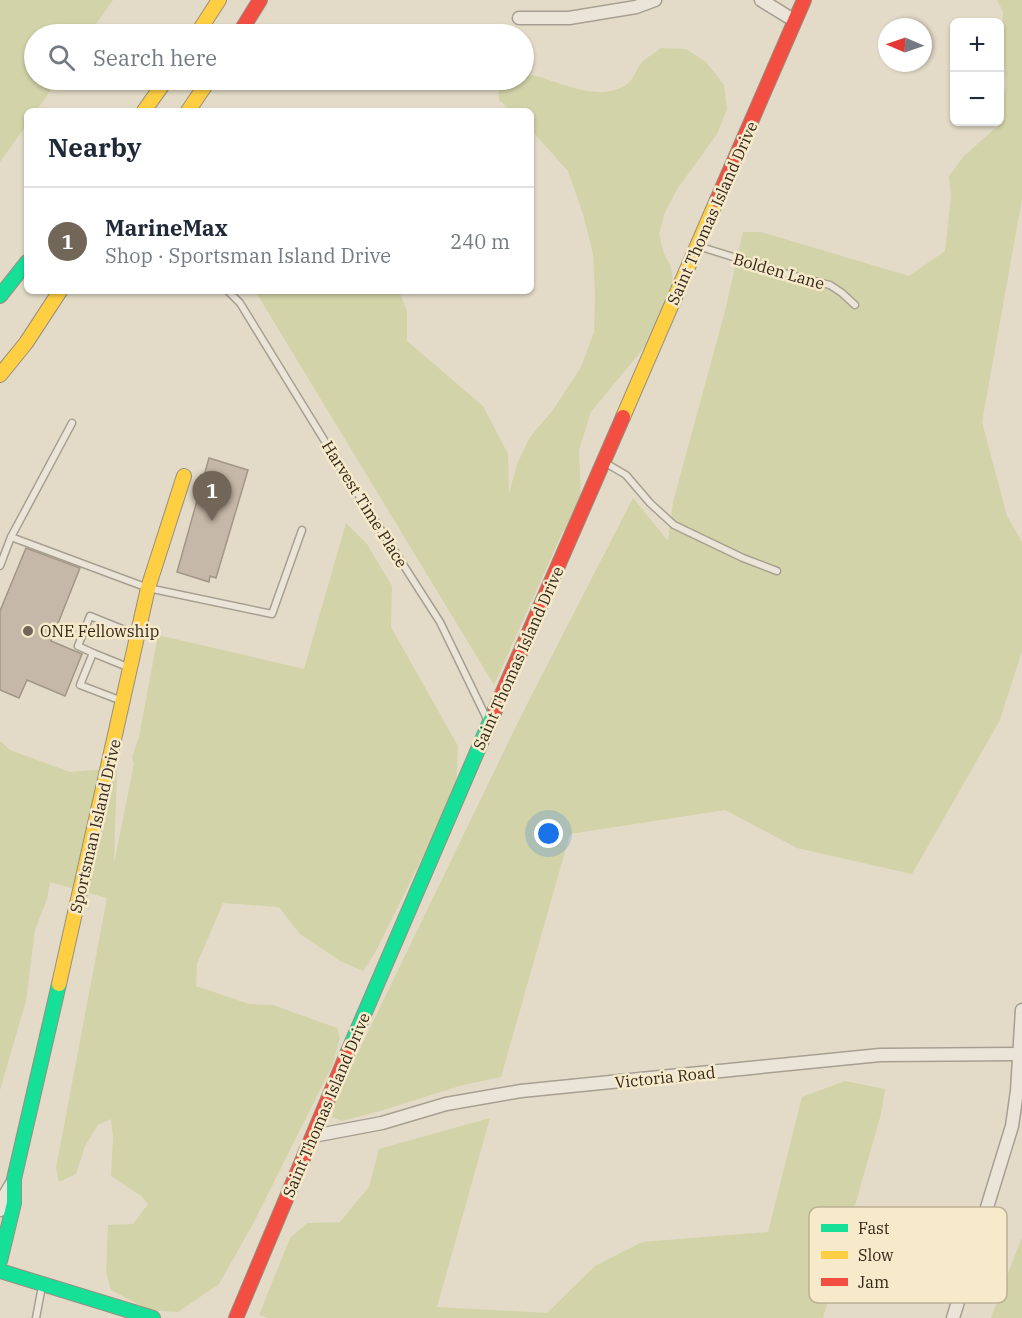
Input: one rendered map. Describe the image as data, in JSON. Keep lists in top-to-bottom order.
{
  "streets": {
    "main road": ["Saint Thomas Island Drive", "Sportsman Island Drive"],
    "street": ["Victoria Road"],
    "lane": ["Bolden Lane", "Harvest Time Place"]
  },
  "crossings": [
    ["Saint Thomas Island Drive", "Bolden Lane"],
    ["Saint Thomas Island Drive", "Harvest Time Place"],
    ["Saint Thomas Island Drive", "Victoria Road"]
  ],
  "places": ["ONE Fellowship"],
  "legend": ["Fast", "Slow", "Jam"],
  "north": "left",
  "page": {
    "map_buttons": ["+", "−"],
    "search": "Search here",
    "heading": "Nearby",
    "list": [
      {
        "mark": "1",
        "name": "MarineMax",
        "note": "Shop · Sportsman Island Drive",
        "value": "240 m"
      }
    ],
    "pins": "1"
  }
}
